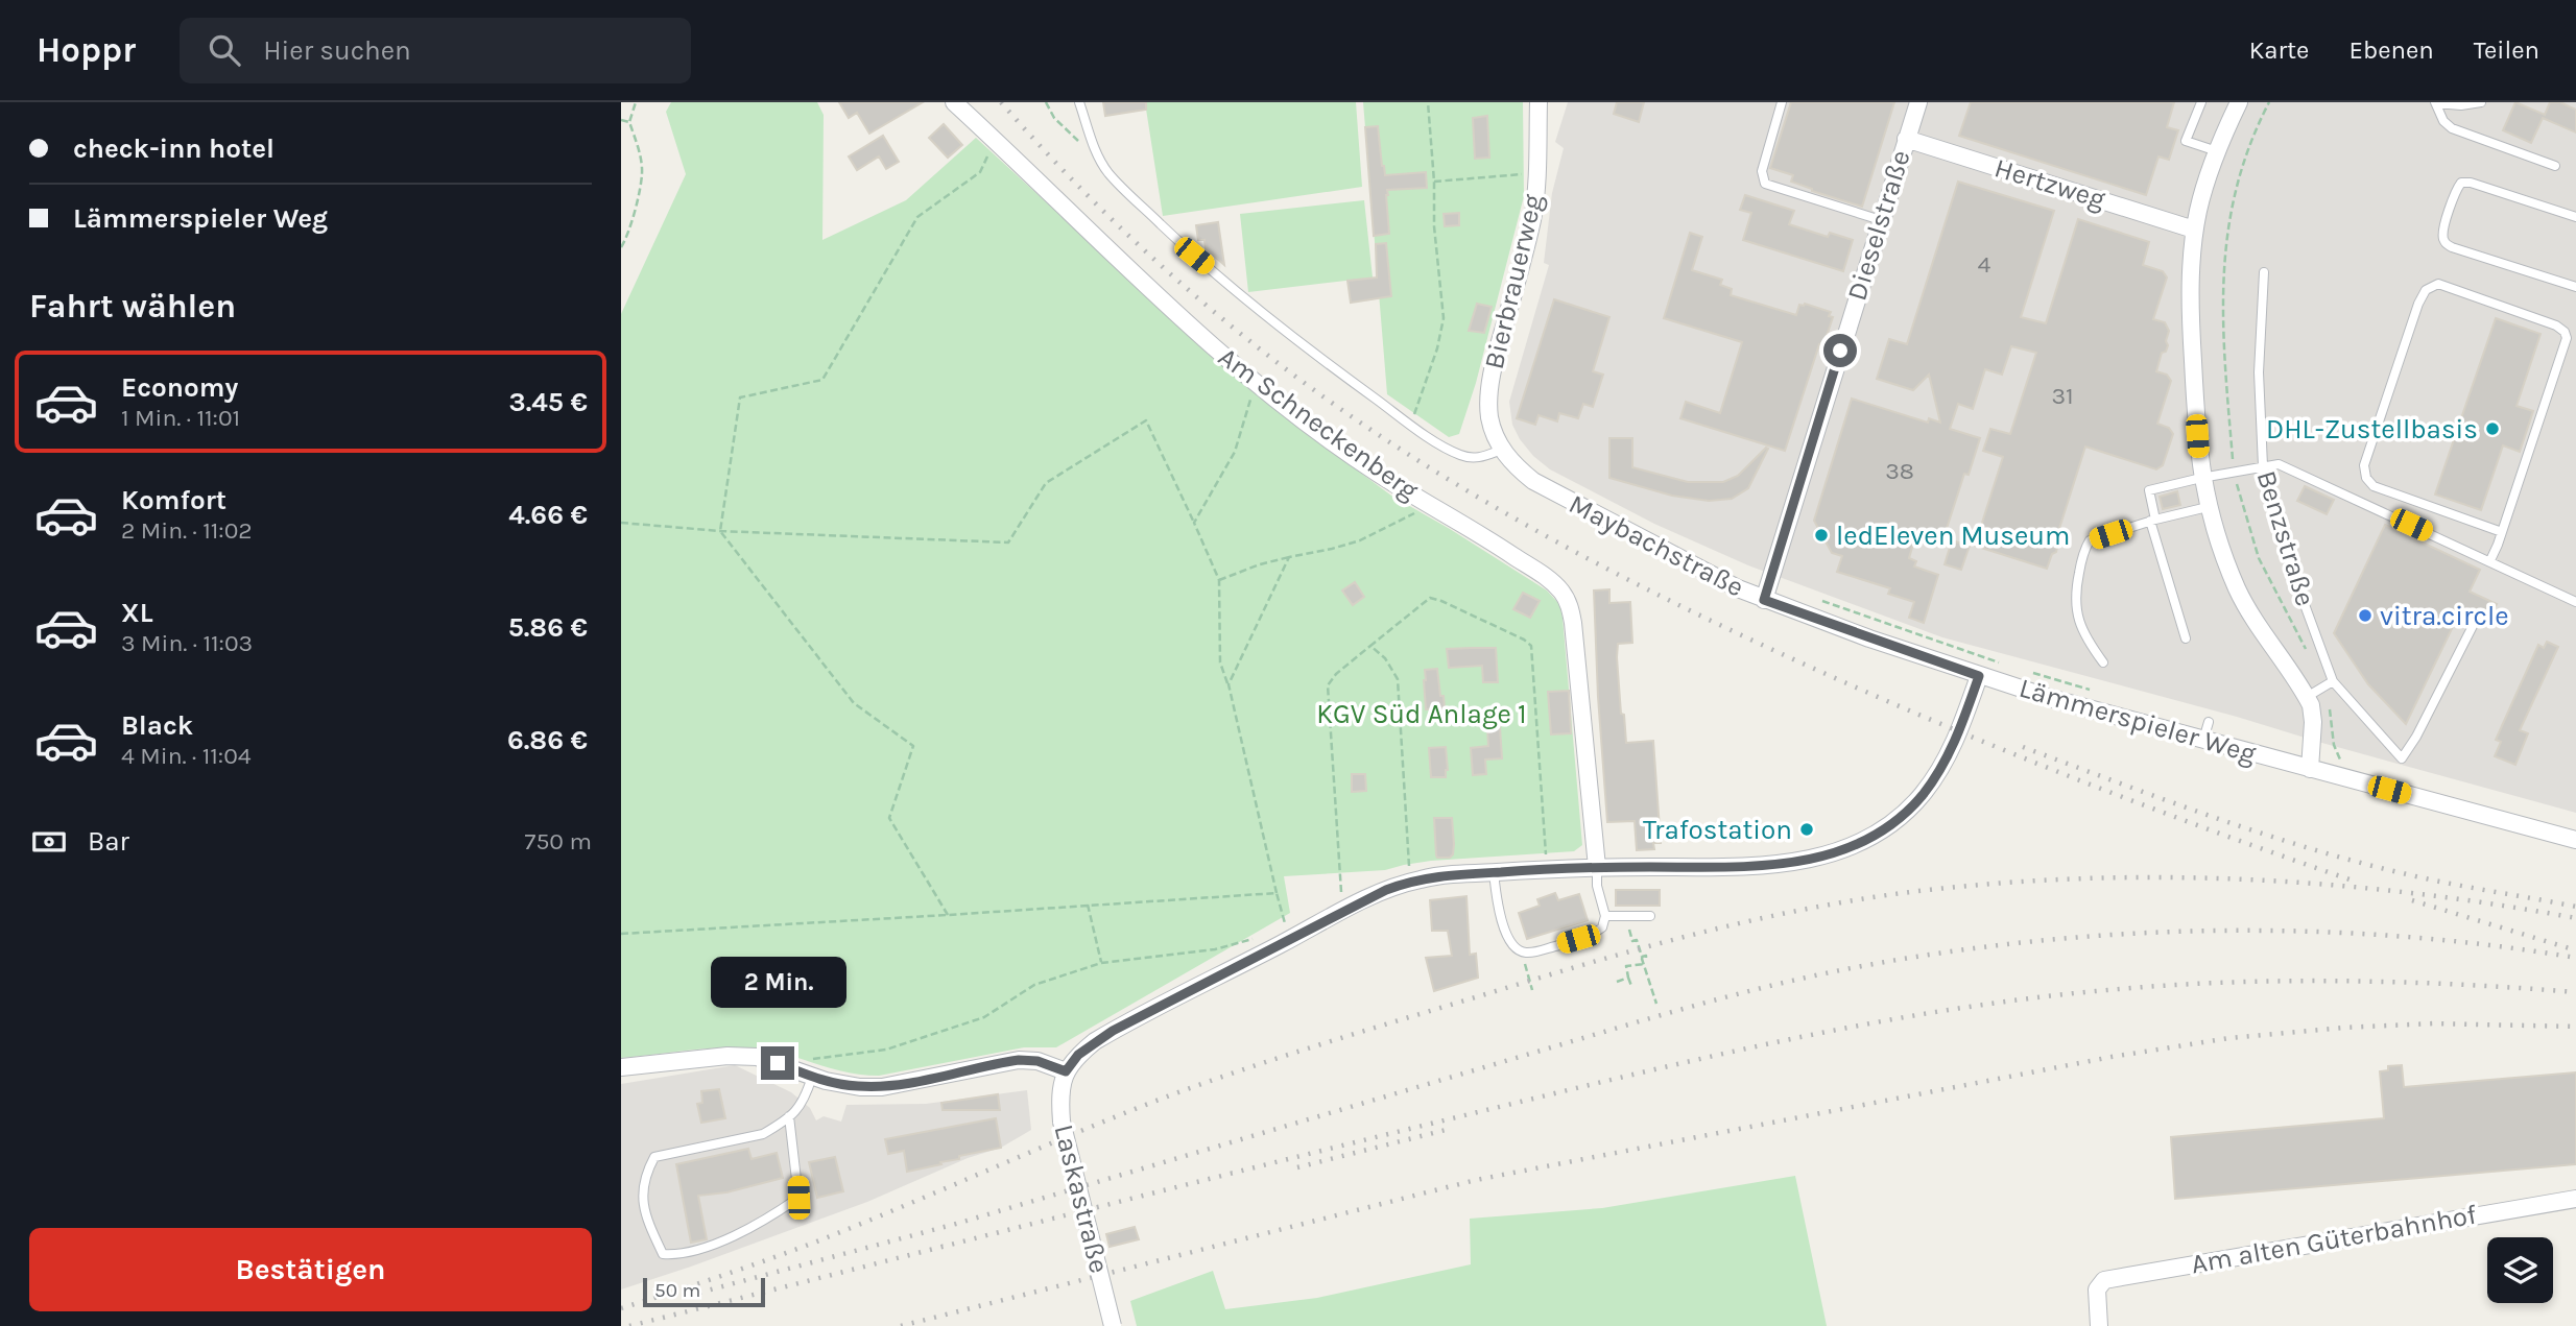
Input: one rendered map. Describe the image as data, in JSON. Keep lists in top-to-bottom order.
{
  "streets": {
    "street": [
      "Hertzweg",
      "Dieselstraße",
      "Bierbrauerweg",
      "Am Schneckenberg",
      "Maybachstraße",
      "Lämmerspieler Weg",
      "Laskastraße",
      "Am alten Güterbahnhof"
    ],
    "lane": ["Benzstraße"]
  },
  "crossings": [
    ["Hertzweg", "Dieselstraße"],
    ["Dieselstraße", "Maybachstraße"],
    ["Bierbrauerweg", "Maybachstraße"],
    ["Maybachstraße", "Lämmerspieler Weg"]
  ],
  "parks": ["KGV Süd Anlage 1"],
  "places": [
    "DHL-Zustellbasis",
    "ledEleven Museum",
    "vitra.circle",
    "Trafostation"
  ],
  "house_numbers": ["4", "31", "38"],
  "scale_bar": "50 m",
  "page": {
    "header": "Hoppr",
    "search": "Hier suchen",
    "nav": ["Karte", "Ebenen", "Teilen"],
    "banner": ["check-inn hotel", "Lämmerspieler Weg"],
    "heading": "Fahrt wählen",
    "list": [
      {
        "name": "Economy",
        "note": "1 Min. · 11:01",
        "value": "3.45 €"
      },
      {
        "name": "Komfort",
        "note": "2 Min. · 11:02",
        "value": "4.66 €"
      },
      {
        "name": "XL",
        "note": "3 Min. · 11:03",
        "value": "5.86 €"
      },
      {
        "name": "Black",
        "note": "4 Min. · 11:04",
        "value": "6.86 €"
      }
    ],
    "pay": ["Bar", "750 m"],
    "bubble": "2 Min.",
    "buttons": "Bestätigen",
    "scale": "50 m"
  }
}
